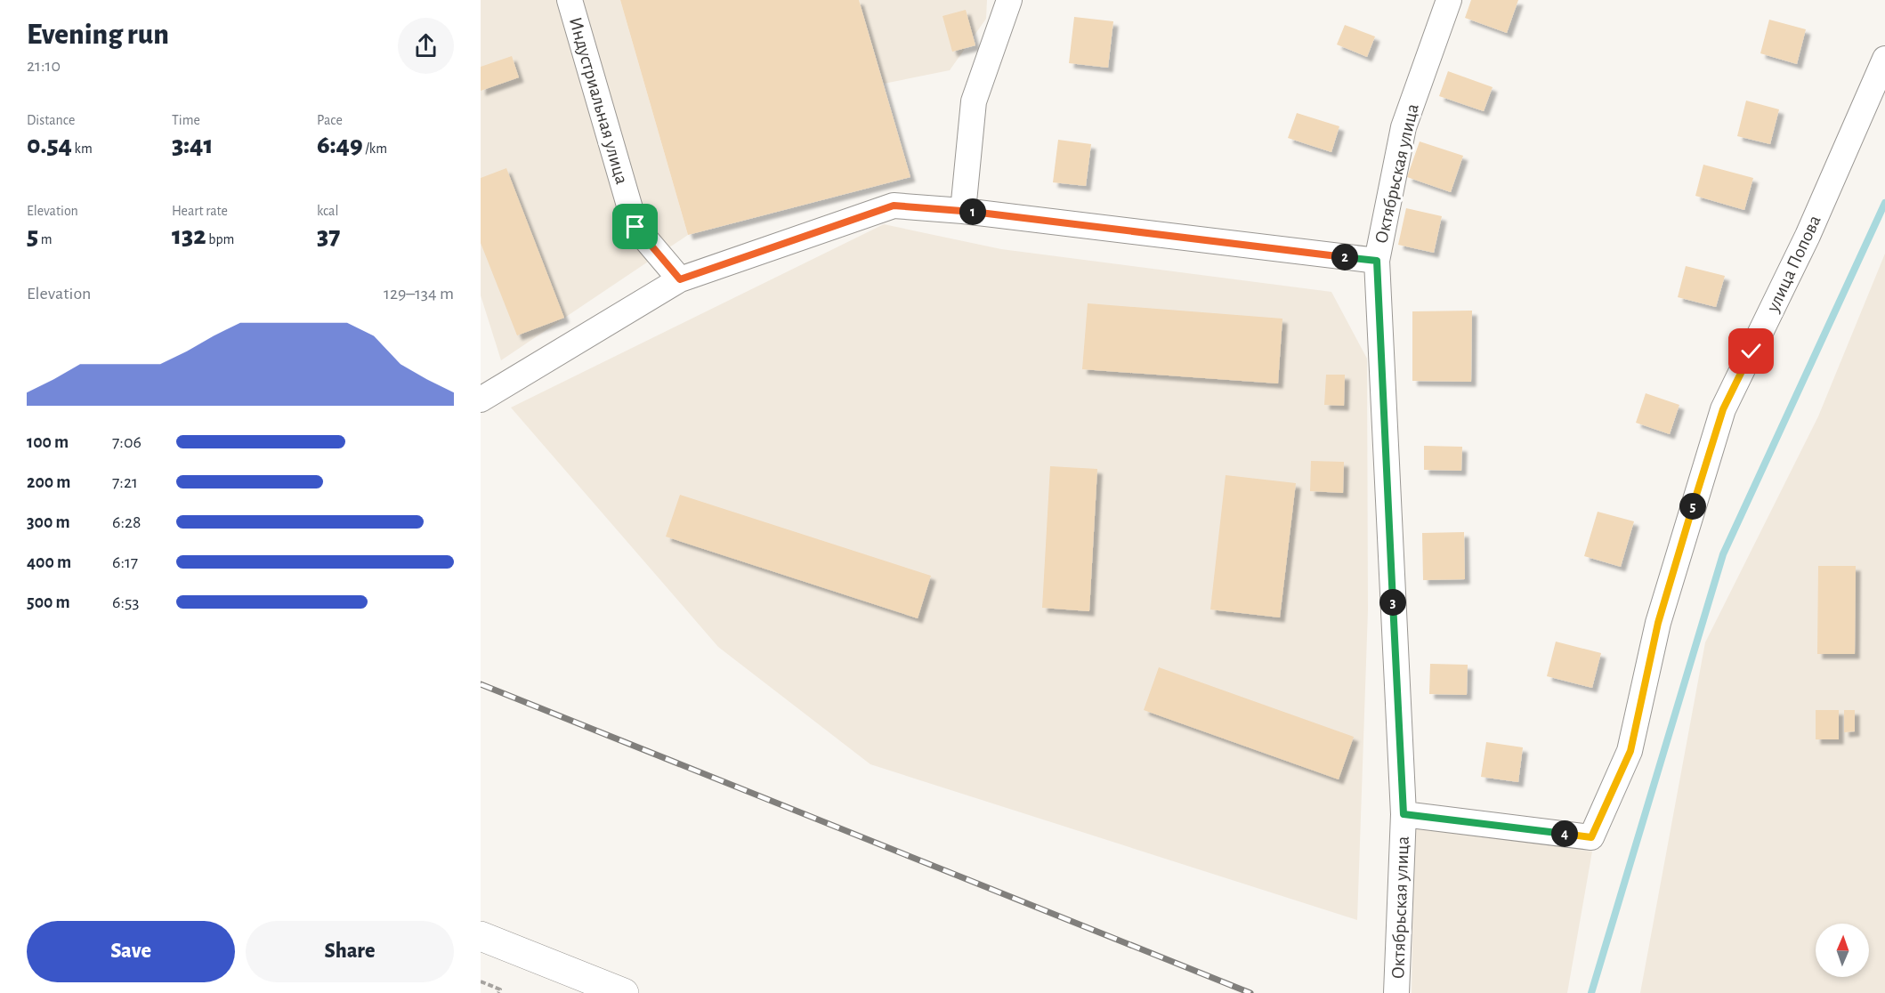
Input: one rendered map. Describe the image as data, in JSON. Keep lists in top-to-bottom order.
{
  "streets": {
    "street": ["Индустриальная улица", "Октябрьская улица", "улица Попова"]
  },
  "crossings": [
    ["Октябрьская улица", "улица Попова"]
  ],
  "north": "top",
  "page": {
    "heading": ["Evening run", "21:10"],
    "stats": [
      ["Distance", "0.54 km"],
      ["Time", "3:41"],
      ["Pace", "6:49 /km"],
      ["Elevation", "5 m"],
      ["Heart rate", "132 bpm"],
      ["kcal", "37"]
    ],
    "pins": [
      "1",
      "2",
      "5",
      "3",
      "4"
    ],
    "chart": ["Elevation", "129–134 m"],
    "list": [
      {
        "name": "100 m",
        "note": "7:06"
      },
      {
        "name": "200 m",
        "note": "7:21"
      },
      {
        "name": "300 m",
        "note": "6:28"
      },
      {
        "name": "400 m",
        "note": "6:17"
      },
      {
        "name": "500 m",
        "note": "6:53"
      }
    ],
    "buttons": ["Save", "Share"]
  }
}
